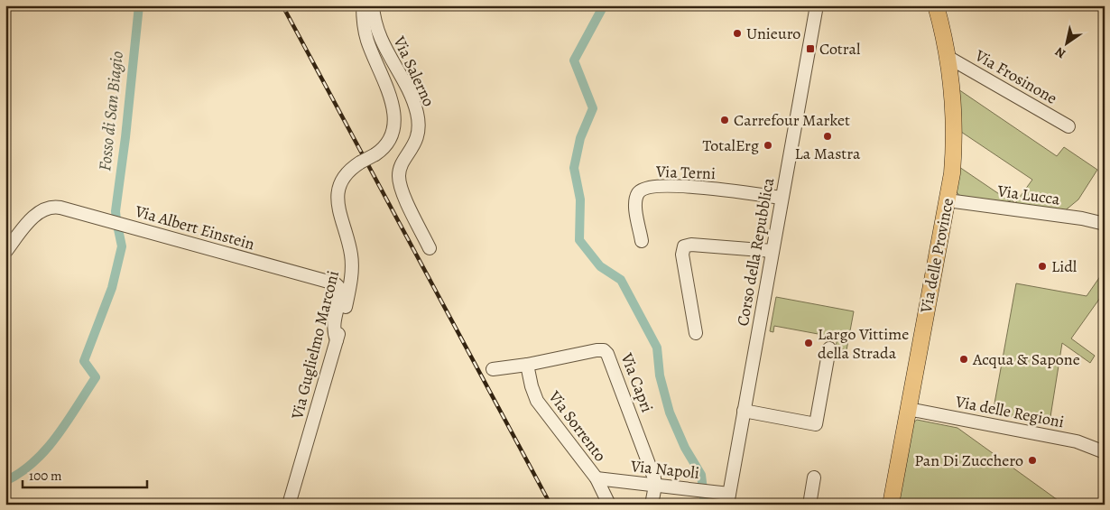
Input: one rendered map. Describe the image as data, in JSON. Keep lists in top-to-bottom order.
{
  "streets": {
    "main road": ["Via delle Province"],
    "street": [
      "Via Salerno",
      "Via Frosinone",
      "Via Terni",
      "Via Lucca",
      "Via Albert Einstein",
      "Corso della Repubblica",
      "Via Guglielmo Marconi",
      "Via Capri",
      "Via delle Regioni",
      "Via Sorrento",
      "Via Napoli"
    ]
  },
  "crossings": [
    ["Via Frosinone", "Via delle Province"],
    ["Via Terni", "Corso della Repubblica"],
    ["Via Lucca", "Via delle Province"],
    ["Via Albert Einstein", "Via Guglielmo Marconi"],
    ["Corso della Repubblica", "Via Napoli"],
    ["Via delle Province", "Via delle Regioni"],
    ["Via Capri", "Via Sorrento"],
    ["Via Capri", "Via Napoli"],
    ["Via Sorrento", "Via Napoli"]
  ],
  "water": ["Fosso di San Biagio"],
  "places": {
    "other": [
      "Unieuro",
      "Carrefour Market",
      "La Mastra",
      "TotalErg",
      "Lidl",
      "Largo Vittime della Strada",
      "Acqua & Sapone",
      "Pan Di Zucchero"
    ],
    "transit": ["Cotral"]
  },
  "scale_bar": "100 m",
  "north": "bottom left"
}
